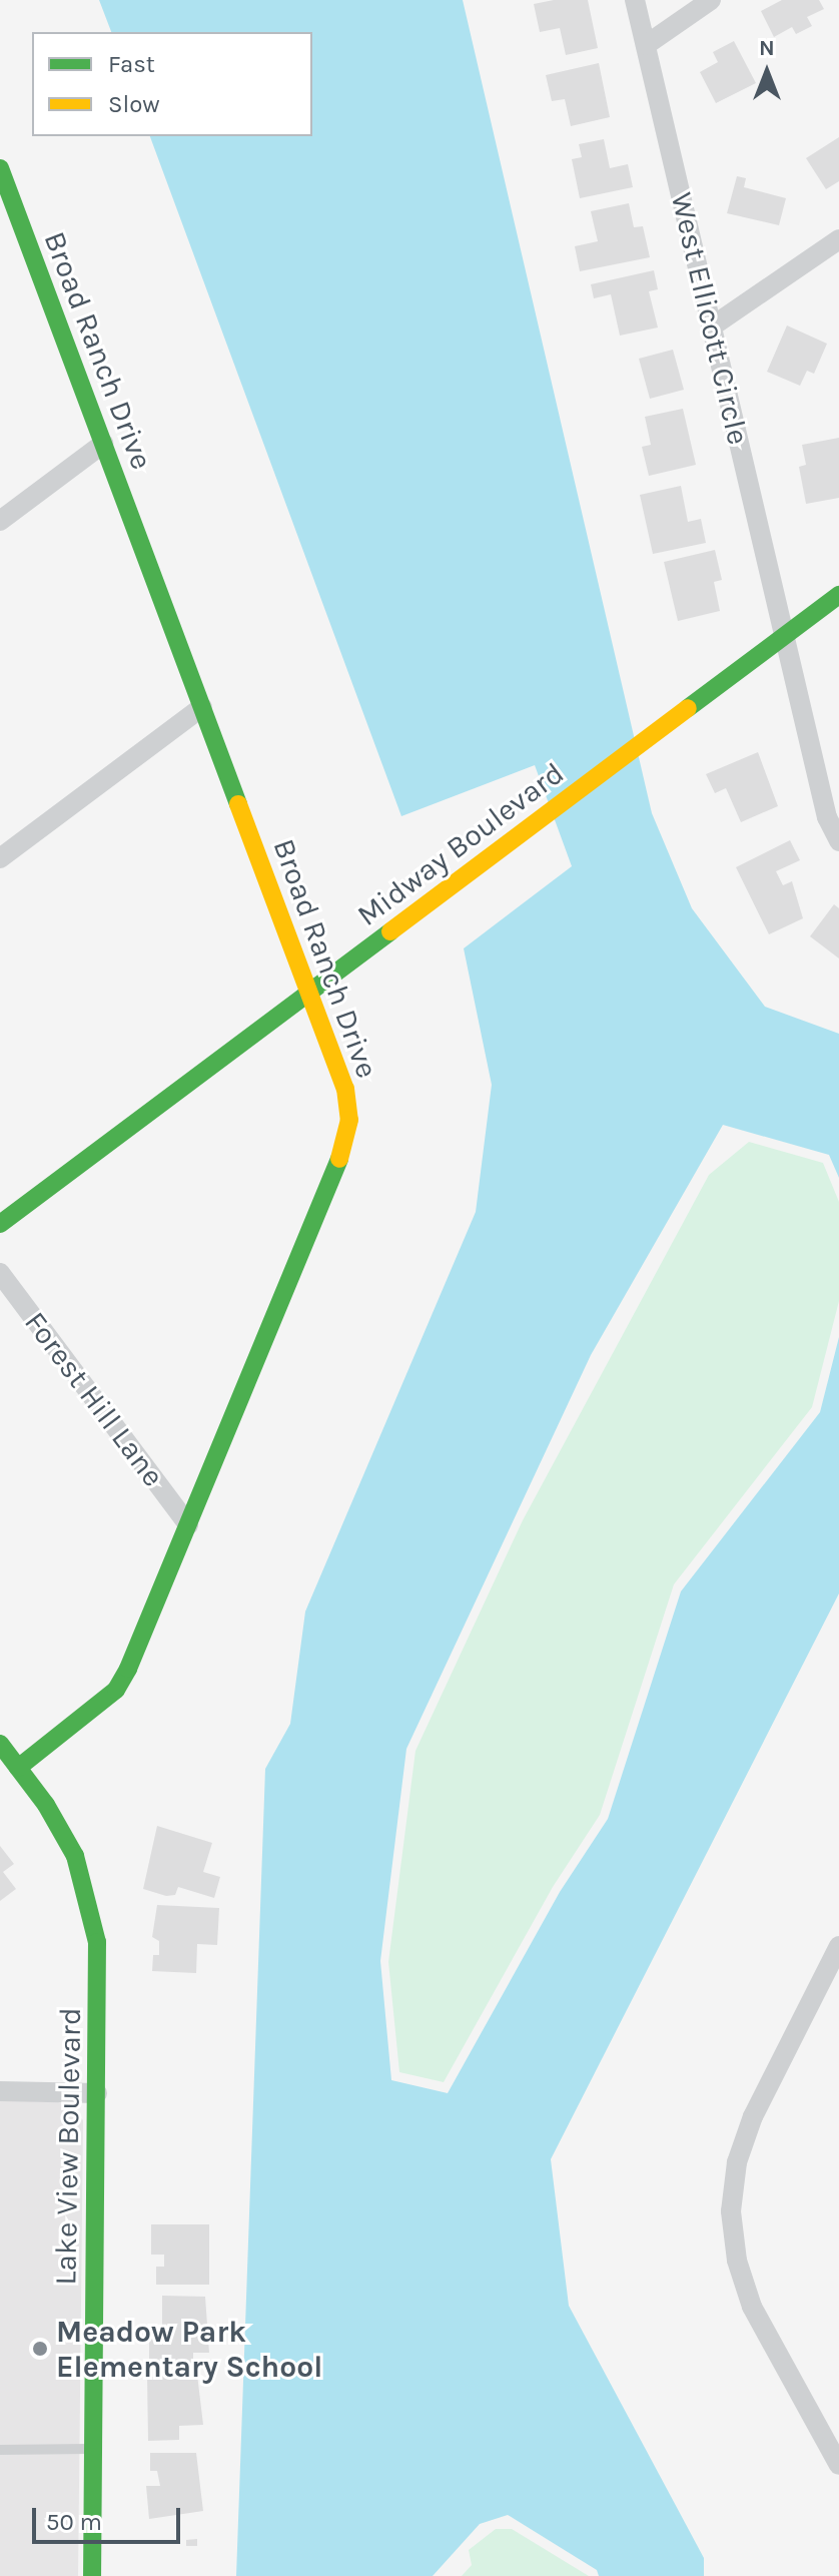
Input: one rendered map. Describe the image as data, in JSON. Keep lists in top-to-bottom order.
{
  "streets": {
    "street": [
      "West Ellicott Circle",
      "Broad Ranch Drive",
      "Midway Boulevard",
      "Forest Hill Lane",
      "Lake View Boulevard"
    ]
  },
  "crossings": [
    ["West Ellicott Circle", "Midway Boulevard"],
    ["Broad Ranch Drive", "Midway Boulevard"],
    ["Broad Ranch Drive", "Forest Hill Lane"],
    ["Broad Ranch Drive", "Lake View Boulevard"]
  ],
  "places": ["Meadow Park Elementary School"],
  "legend": ["Fast", "Slow"],
  "scale_bar": "50 m",
  "north": "top"
}
